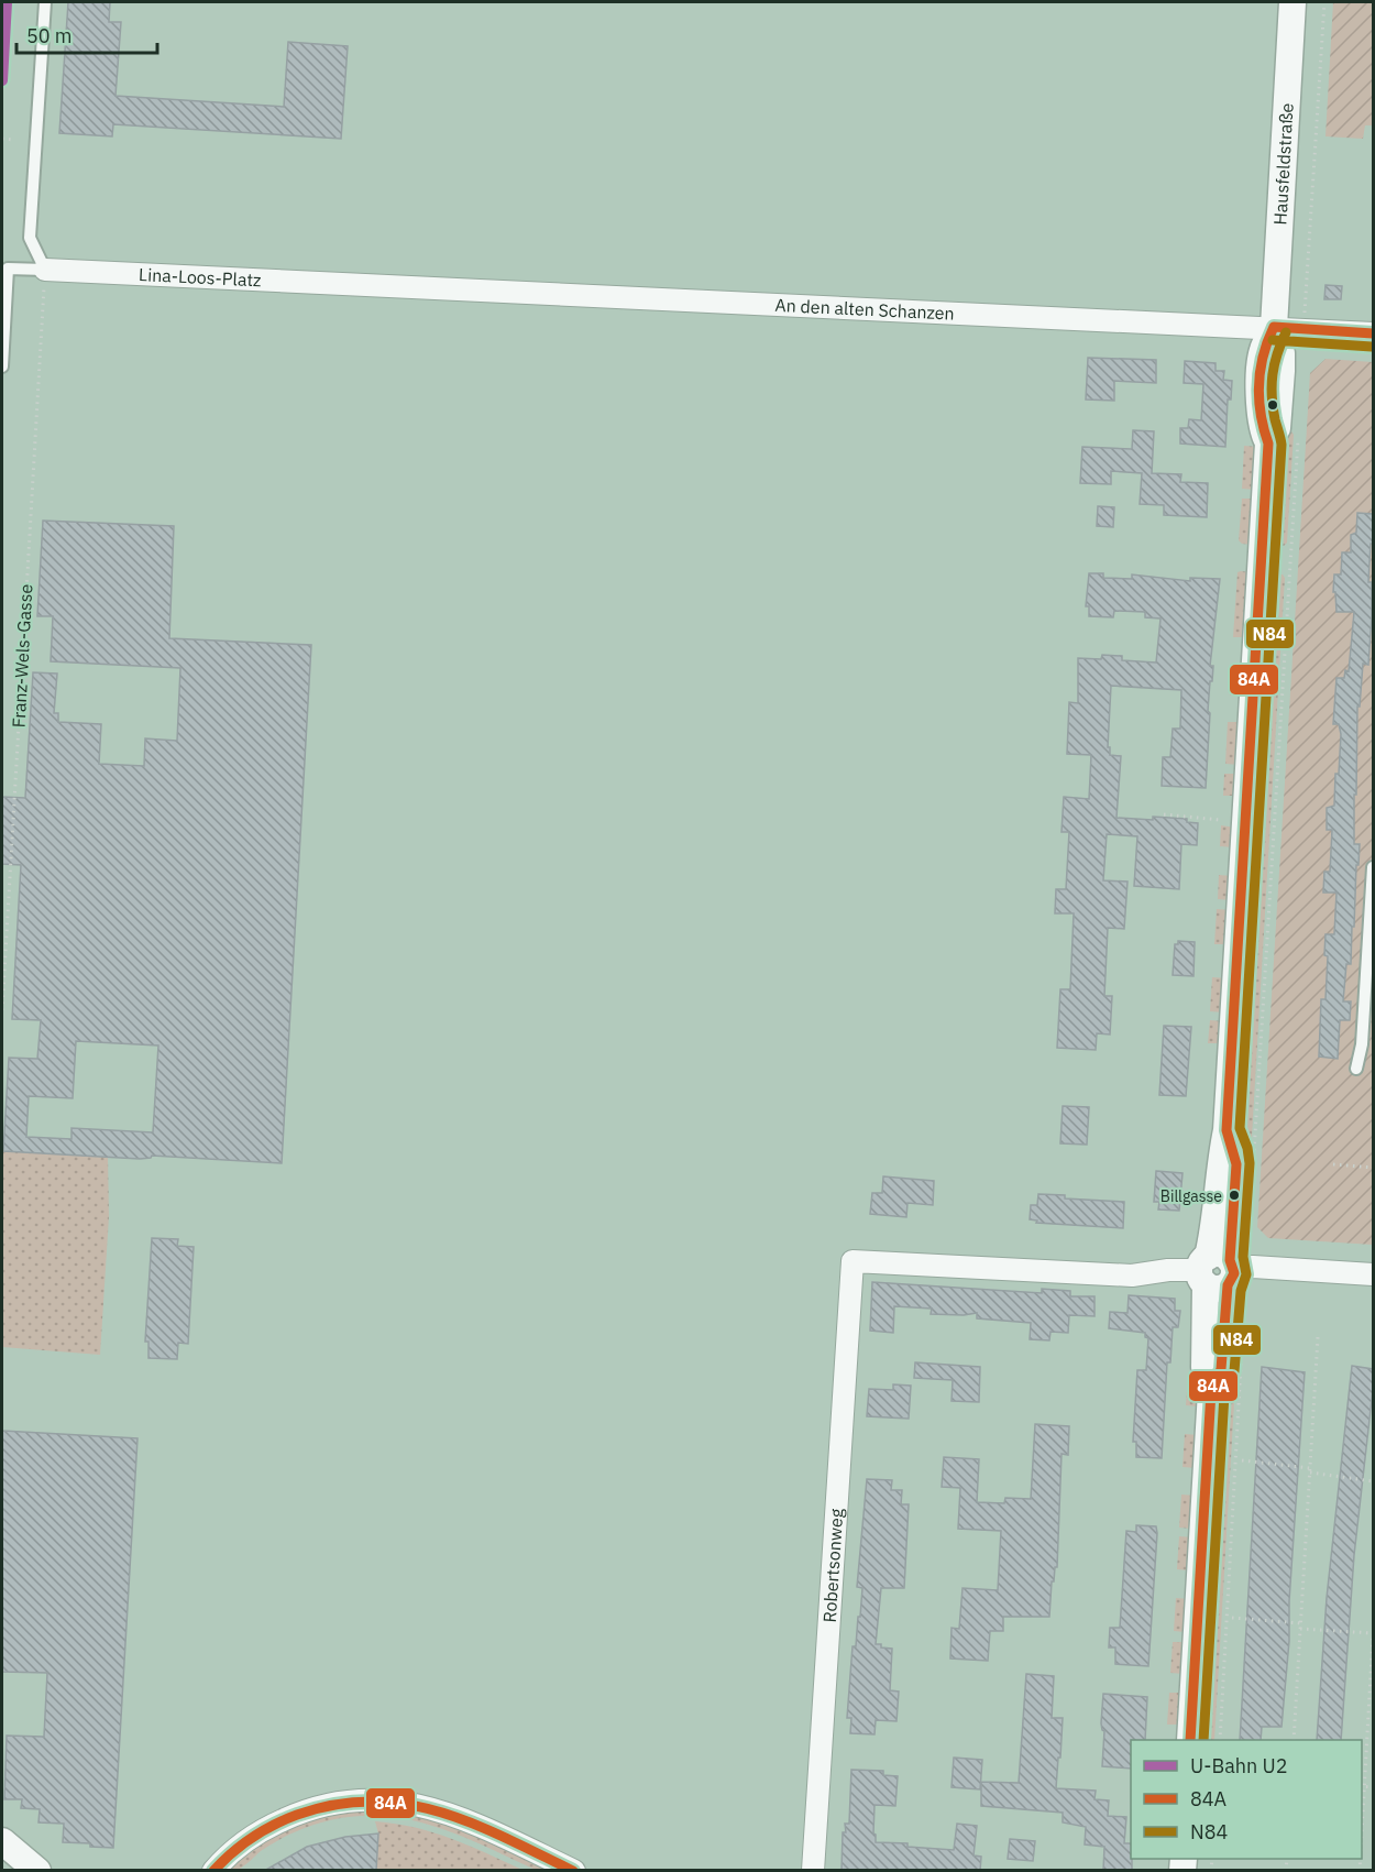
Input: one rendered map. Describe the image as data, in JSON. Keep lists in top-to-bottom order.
{
  "streets": {
    "street": [
      "Hausfeldstraße",
      "Lina-Loos-Platz",
      "An den alten Schanzen",
      "Robertsonweg"
    ],
    "path": ["Franz-Wels-Gasse"]
  },
  "crossings": [
    ["Hausfeldstraße", "An den alten Schanzen"],
    ["Hausfeldstraße", "Robertsonweg"],
    ["Lina-Loos-Platz", "An den alten Schanzen"]
  ],
  "places": ["Billgasse"],
  "lines": ["metro line U2", "transit line 84A", "transit line N84"],
  "legend": ["U-Bahn U2", "84A", "N84"],
  "scale_bar": "50 m"
}
